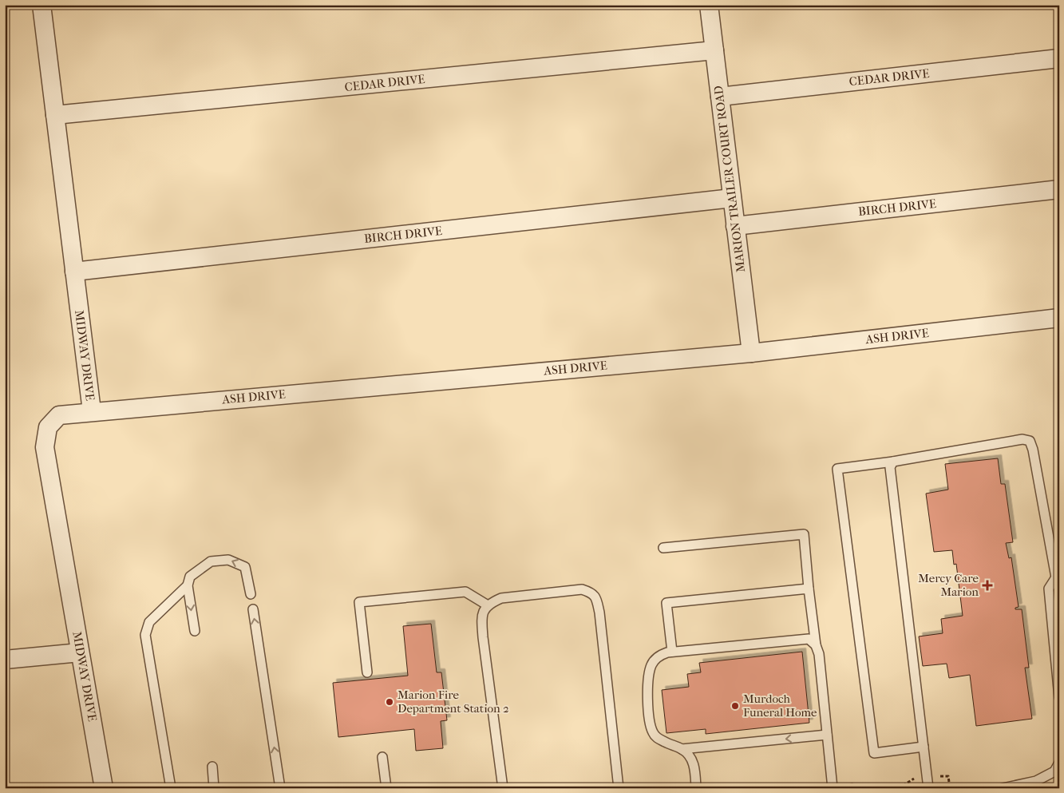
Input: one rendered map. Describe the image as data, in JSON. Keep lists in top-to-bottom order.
{
  "streets": {
    "street": [
      "CEDAR DRIVE",
      "MARION TRAILER COURT ROAD",
      "BIRCH DRIVE",
      "ASH DRIVE",
      "MIDWAY DRIVE"
    ]
  },
  "crossings": [
    ["CEDAR DRIVE", "MARION TRAILER COURT ROAD"],
    ["CEDAR DRIVE", "MIDWAY DRIVE"],
    ["MARION TRAILER COURT ROAD", "BIRCH DRIVE"],
    ["MARION TRAILER COURT ROAD", "ASH DRIVE"],
    ["BIRCH DRIVE", "MIDWAY DRIVE"],
    ["ASH DRIVE", "MIDWAY DRIVE"]
  ],
  "places": {
    "health": ["Mercy Care Marion"],
    "other": ["Marion Fire Department Station 2", "Murdoch Funeral Home"]
  }
}
